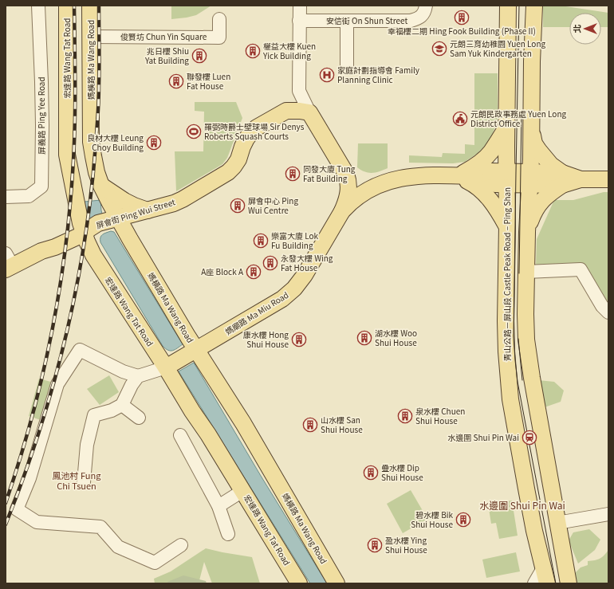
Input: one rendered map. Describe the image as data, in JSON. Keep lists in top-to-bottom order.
{
  "streets": {
    "main road": [
      "宏達路 Wang Tat Road",
      "媽橫路 Ma Wang Road",
      "屏會街 Ping Wui Street",
      "青山公路－屏山段 Castle Peak Road – Ping Shan",
      "媽廟路 Ma Miu Road"
    ],
    "street": ["安信街 On Shun Street", "俊賢坊 Chun Yin Square", "屏義路 Ping Yee Road"]
  },
  "crossings": [
    ["俊賢坊 Chun Yin Square", "媽橫路 Ma Wang Road"],
    ["宏達路 Wang Tat Road", "屏會街 Ping Wui Street"],
    ["宏達路 Wang Tat Road", "媽廟路 Ma Miu Road"],
    ["媽橫路 Ma Wang Road", "屏會街 Ping Wui Street"],
    ["媽橫路 Ma Wang Road", "媽廟路 Ma Miu Road"],
    ["青山公路－屏山段 Castle Peak Road – Ping Shan", "媽廟路 Ma Miu Road"]
  ],
  "districts": ["鳳池村 Fung Chi Tsuen", "水邊圍 Shui Pin Wai"],
  "places": {
    "building": [
      "幸福樓二期 Hing Fook Building (Phase II)",
      "權益大樓 Kuen Yick Building",
      "兆日樓 Shiu Yat Building",
      "聯發樓 Luen Fat House",
      "良材大樓 Leung Choy Building",
      "同發大廈 Tung Fat Building",
      "屏會中心 Ping Wui Centre",
      "樂富大廈 Lok Fu Building",
      "永發大樓 Wing Fat House",
      "A座 Block A",
      "湖水樓 Woo Shui House",
      "康水樓 Hong Shui House",
      "泉水樓 Chuen Shui House",
      "山水樓 San Shui House",
      "疊水樓 Dip Shui House",
      "碧水樓 Bik Shui House",
      "盈水樓 Ying Shui House"
    ],
    "school or university": ["元朗三育幼稚園 Yuen Long Sam Yuk Kindergarten"],
    "hospital": ["家庭計劃指導會 Family Planning Clinic"],
    "public building": ["元朗民政事務處 Yuen Long District Office"],
    "sports": ["羅弼時爵士壁球場 Sir Denys Roberts Squash Courts"],
    "station": ["水邊圍 Shui Pin Wai"]
  },
  "north": "left"
}
